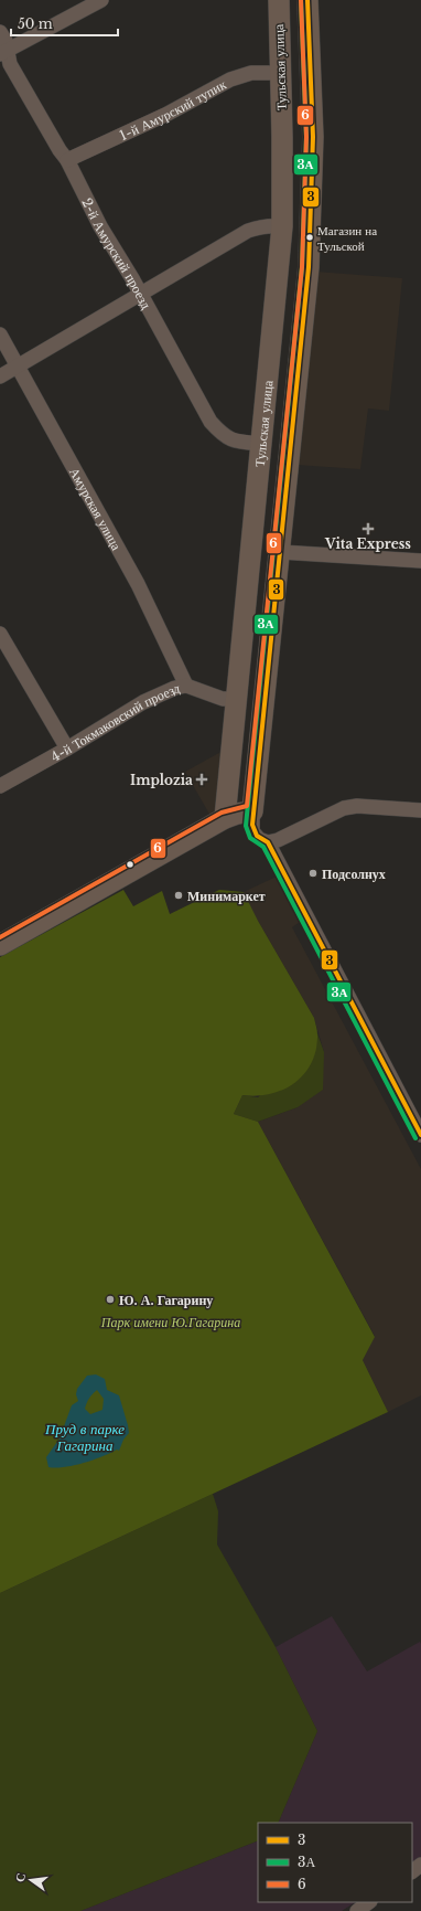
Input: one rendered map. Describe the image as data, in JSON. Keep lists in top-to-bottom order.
{
  "streets": {
    "street": [
      "Тульская улица",
      "1-й Амурский тупик",
      "2-й Амурский проезд",
      "Амурская улица",
      "4-й Токмаковский проезд"
    ]
  },
  "crossings": [
    ["Тульская улица", "1-й Амурский тупик"],
    ["Тульская улица", "2-й Амурский проезд"],
    ["Тульская улица", "4-й Токмаковский проезд"],
    ["1-й Амурский тупик", "2-й Амурский проезд"],
    ["Амурская улица", "4-й Токмаковский проезд"]
  ],
  "water": ["Пруд в парке Гагарина"],
  "parks": ["Парк имени Ю.Гагарина"],
  "places": {
    "other": [
      "Магазин на Тульской",
      "Подсолнух",
      "Минимаркет",
      "Ю. А. Гагарину"
    ],
    "health": ["Vita Express", "Implozia"]
  },
  "lines": ["transit line 3", "transit line 3А", "transit line 6"],
  "legend": ["3", "3А", "6"],
  "scale_bar": "50 m",
  "north": "left"
}
